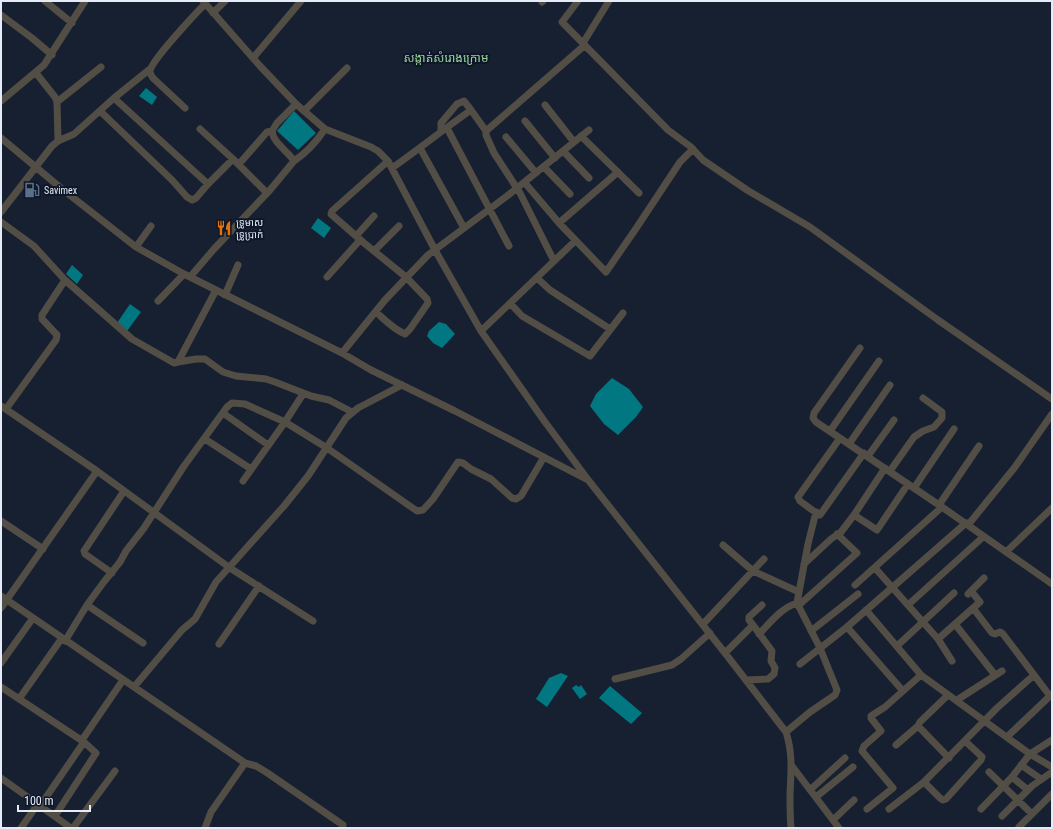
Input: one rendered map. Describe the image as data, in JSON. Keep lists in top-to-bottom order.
{
  "districts": ["សង្កាត់សំរោងក្រោម"],
  "places": {
    "fuel station": ["Savimex"],
    "restaurant": ["ទ្រូមាស ទ្រូប្រាក់"]
  },
  "scale_bar": "100 m"
}
